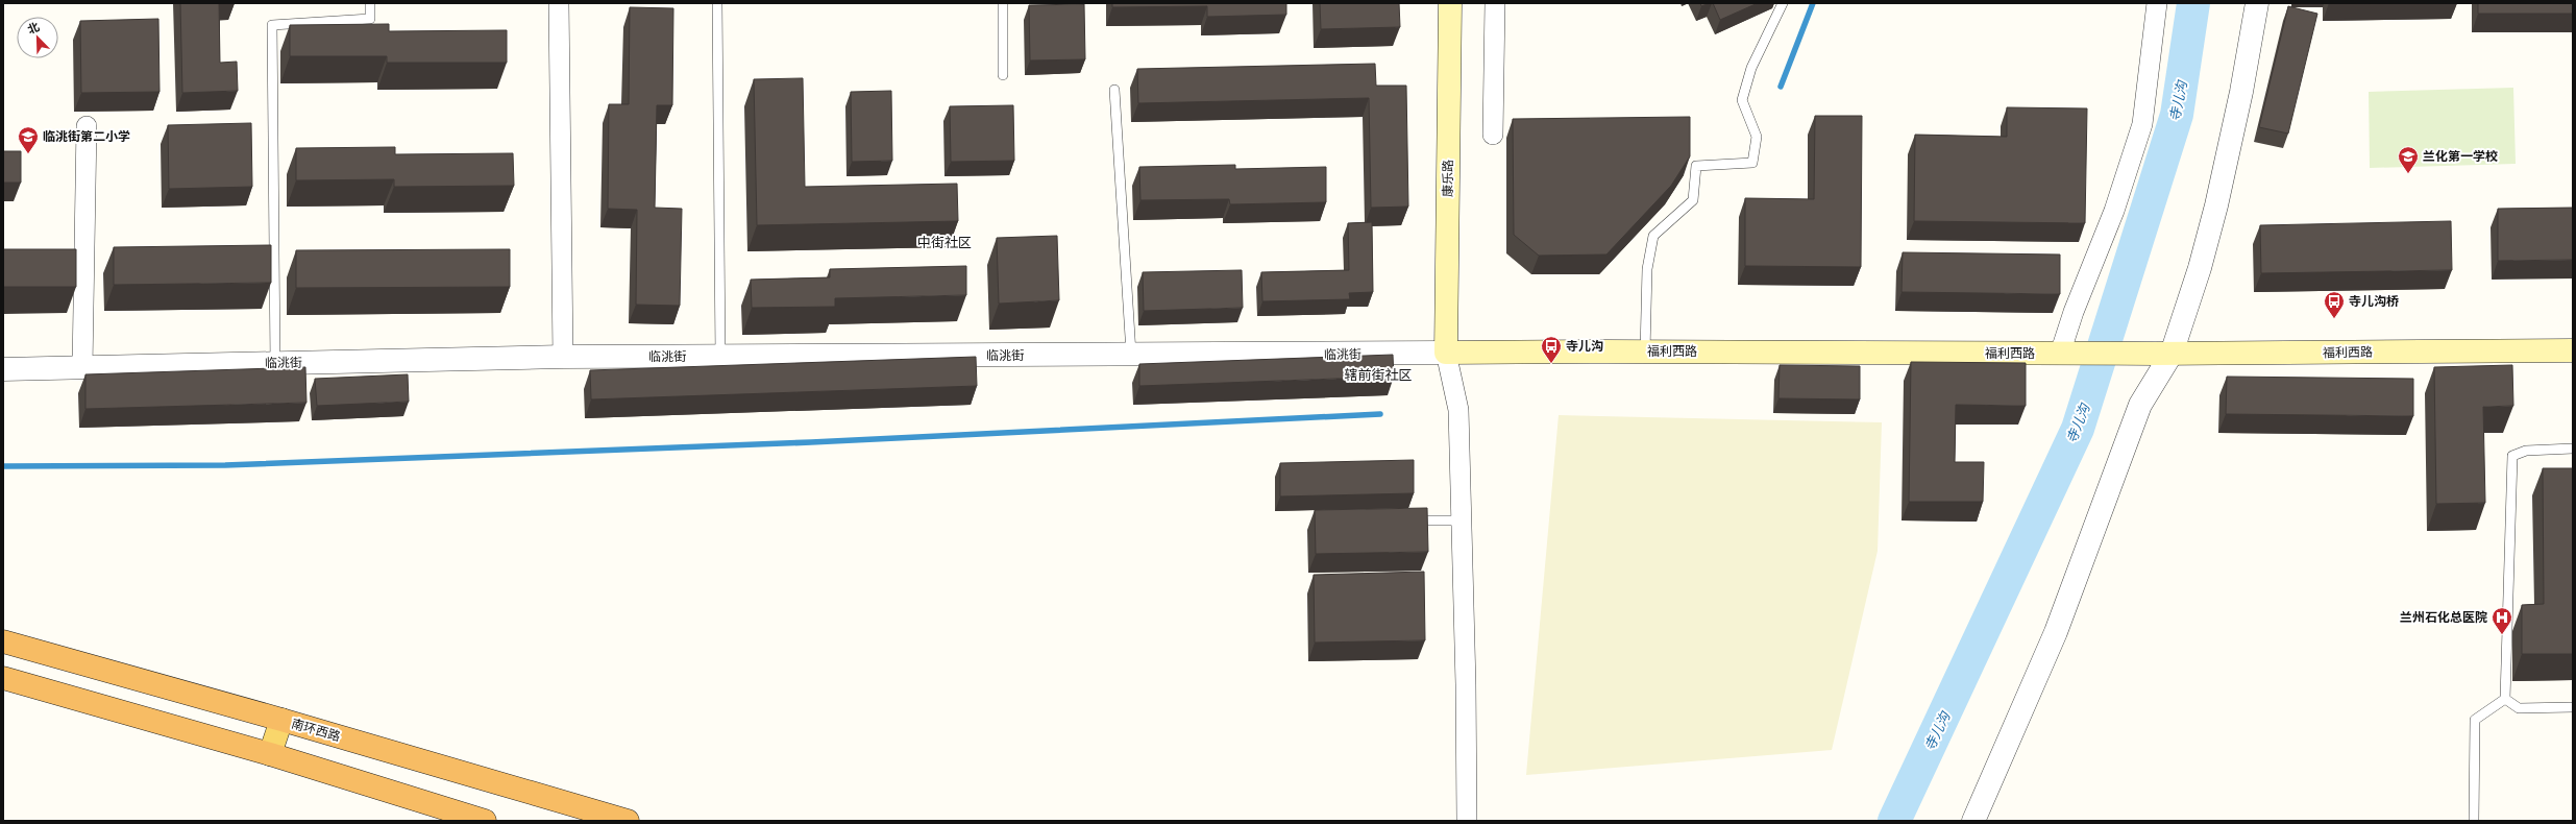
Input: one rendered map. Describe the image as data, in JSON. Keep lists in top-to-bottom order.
{
  "streets": {
    "highway": ["南环西路"],
    "main road": ["康乐路", "福利西路"],
    "street": ["临洮街"]
  },
  "crossings": [
    ["康乐路", "福利西路"],
    ["康乐路", "临洮街"],
    ["福利西路", "临洮街"]
  ],
  "districts": ["中街社区", "辖前街社区"],
  "water": ["寺儿沟"],
  "places": {
    "school or university": ["临洮街第二小学", "兰化第一学校"],
    "bus stop": ["寺儿沟桥", "寺儿沟"],
    "hospital": ["兰州石化总医院"]
  },
  "north": "top left"
}
